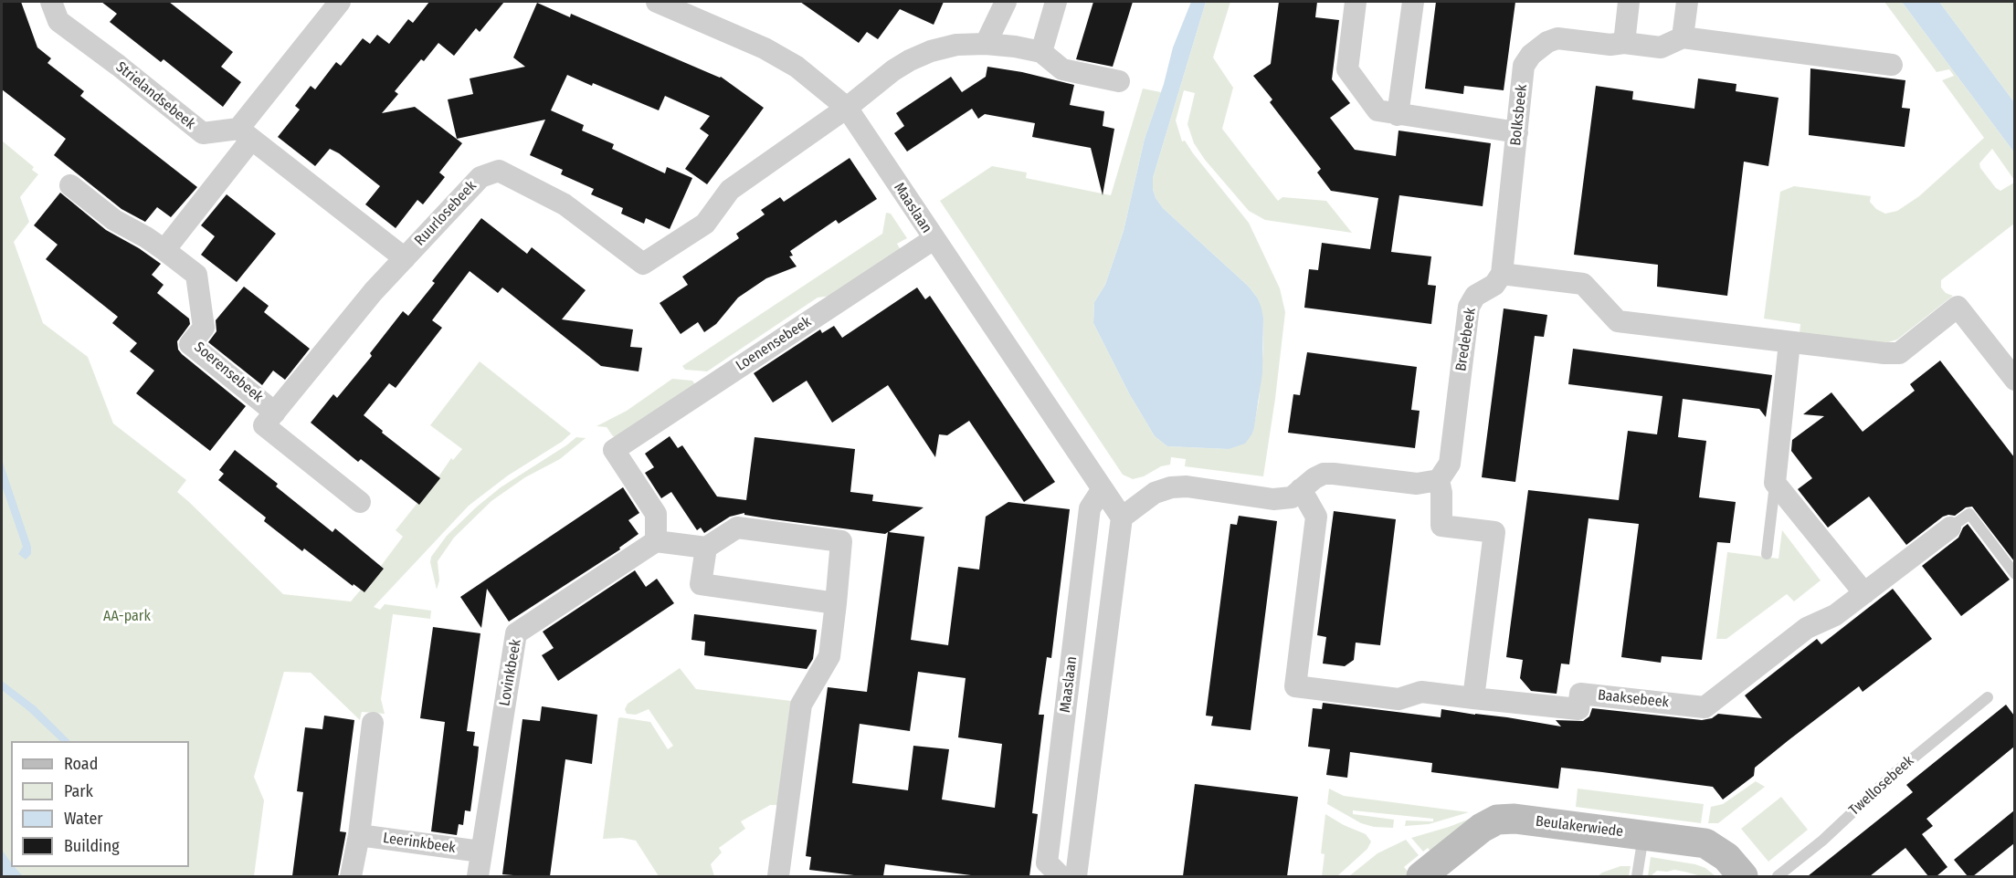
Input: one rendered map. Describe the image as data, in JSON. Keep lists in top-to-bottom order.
{
  "streets": {
    "street": [
      "Strielandsebeek",
      "Bolksbeek",
      "Maaslaan",
      "Ruurlosebeek",
      "Bredebeek",
      "Loenensebeek",
      "Soerensebeek",
      "Lovinkbeek",
      "Baaksebeek",
      "Beulakerwiede",
      "Leerinkbeek"
    ],
    "lane": ["Twellosebeek"]
  },
  "crossings": [
    ["Bolksbeek", "Bredebeek"],
    ["Maaslaan", "Ruurlosebeek"],
    ["Maaslaan", "Loenensebeek"],
    ["Ruurlosebeek", "Soerensebeek"],
    ["Loenensebeek", "Lovinkbeek"],
    ["Lovinkbeek", "Leerinkbeek"]
  ],
  "parks": ["AA-park"],
  "legend": [
    "Road",
    "Park",
    "Water",
    "Building"
  ]
}
